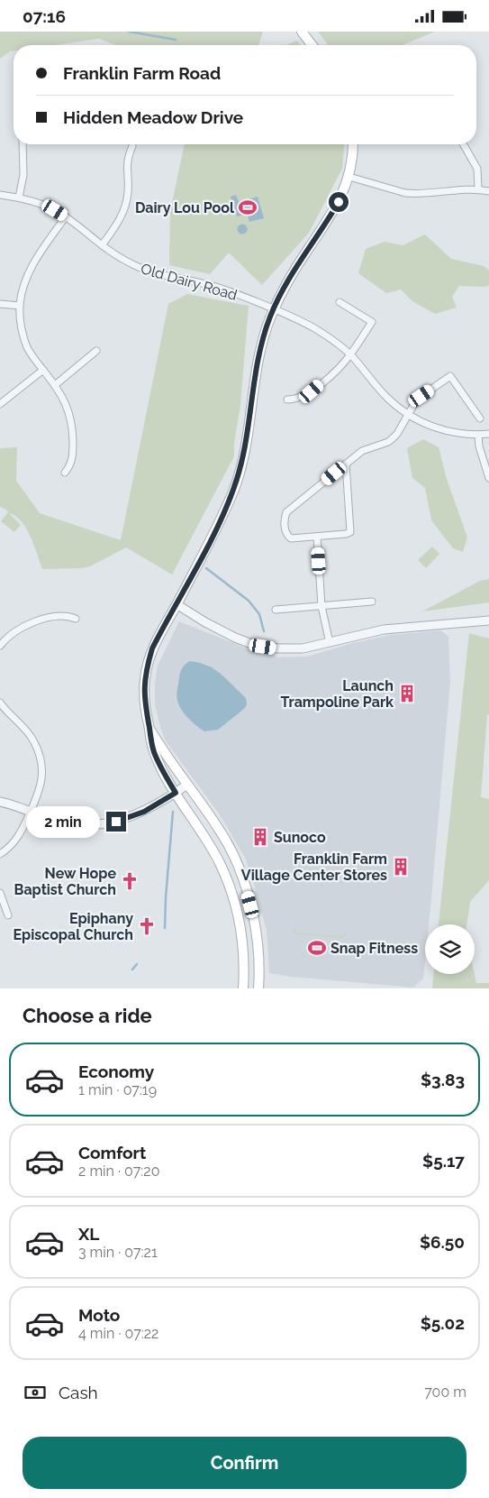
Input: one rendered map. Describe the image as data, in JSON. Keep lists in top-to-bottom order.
{
  "streets": {
    "street": ["Old Dairy Road"]
  },
  "places": {
    "sports": ["Dairy Lou Pool", "Snap Fitness"],
    "building": ["Launch Trampoline Park", "Sunoco", "Franklin Farm Village Center Stores"],
    "church": ["New Hope Baptist Church", "Epiphany Episcopal Church"]
  },
  "page": {
    "status": "07:16",
    "banner": ["Franklin Farm Road", "Hidden Meadow Drive"],
    "bubble": "2 min",
    "heading": "Choose a ride",
    "list": [
      {
        "name": "Economy",
        "note": "1 min · 07:19",
        "value": "$3.83"
      },
      {
        "name": "Comfort",
        "note": "2 min · 07:20",
        "value": "$5.17"
      },
      {
        "name": "XL",
        "note": "3 min · 07:21",
        "value": "$6.50"
      },
      {
        "name": "Moto",
        "note": "4 min · 07:22",
        "value": "$5.02"
      }
    ],
    "pay": ["Cash", "700 m"],
    "buttons": "Confirm"
  }
}
